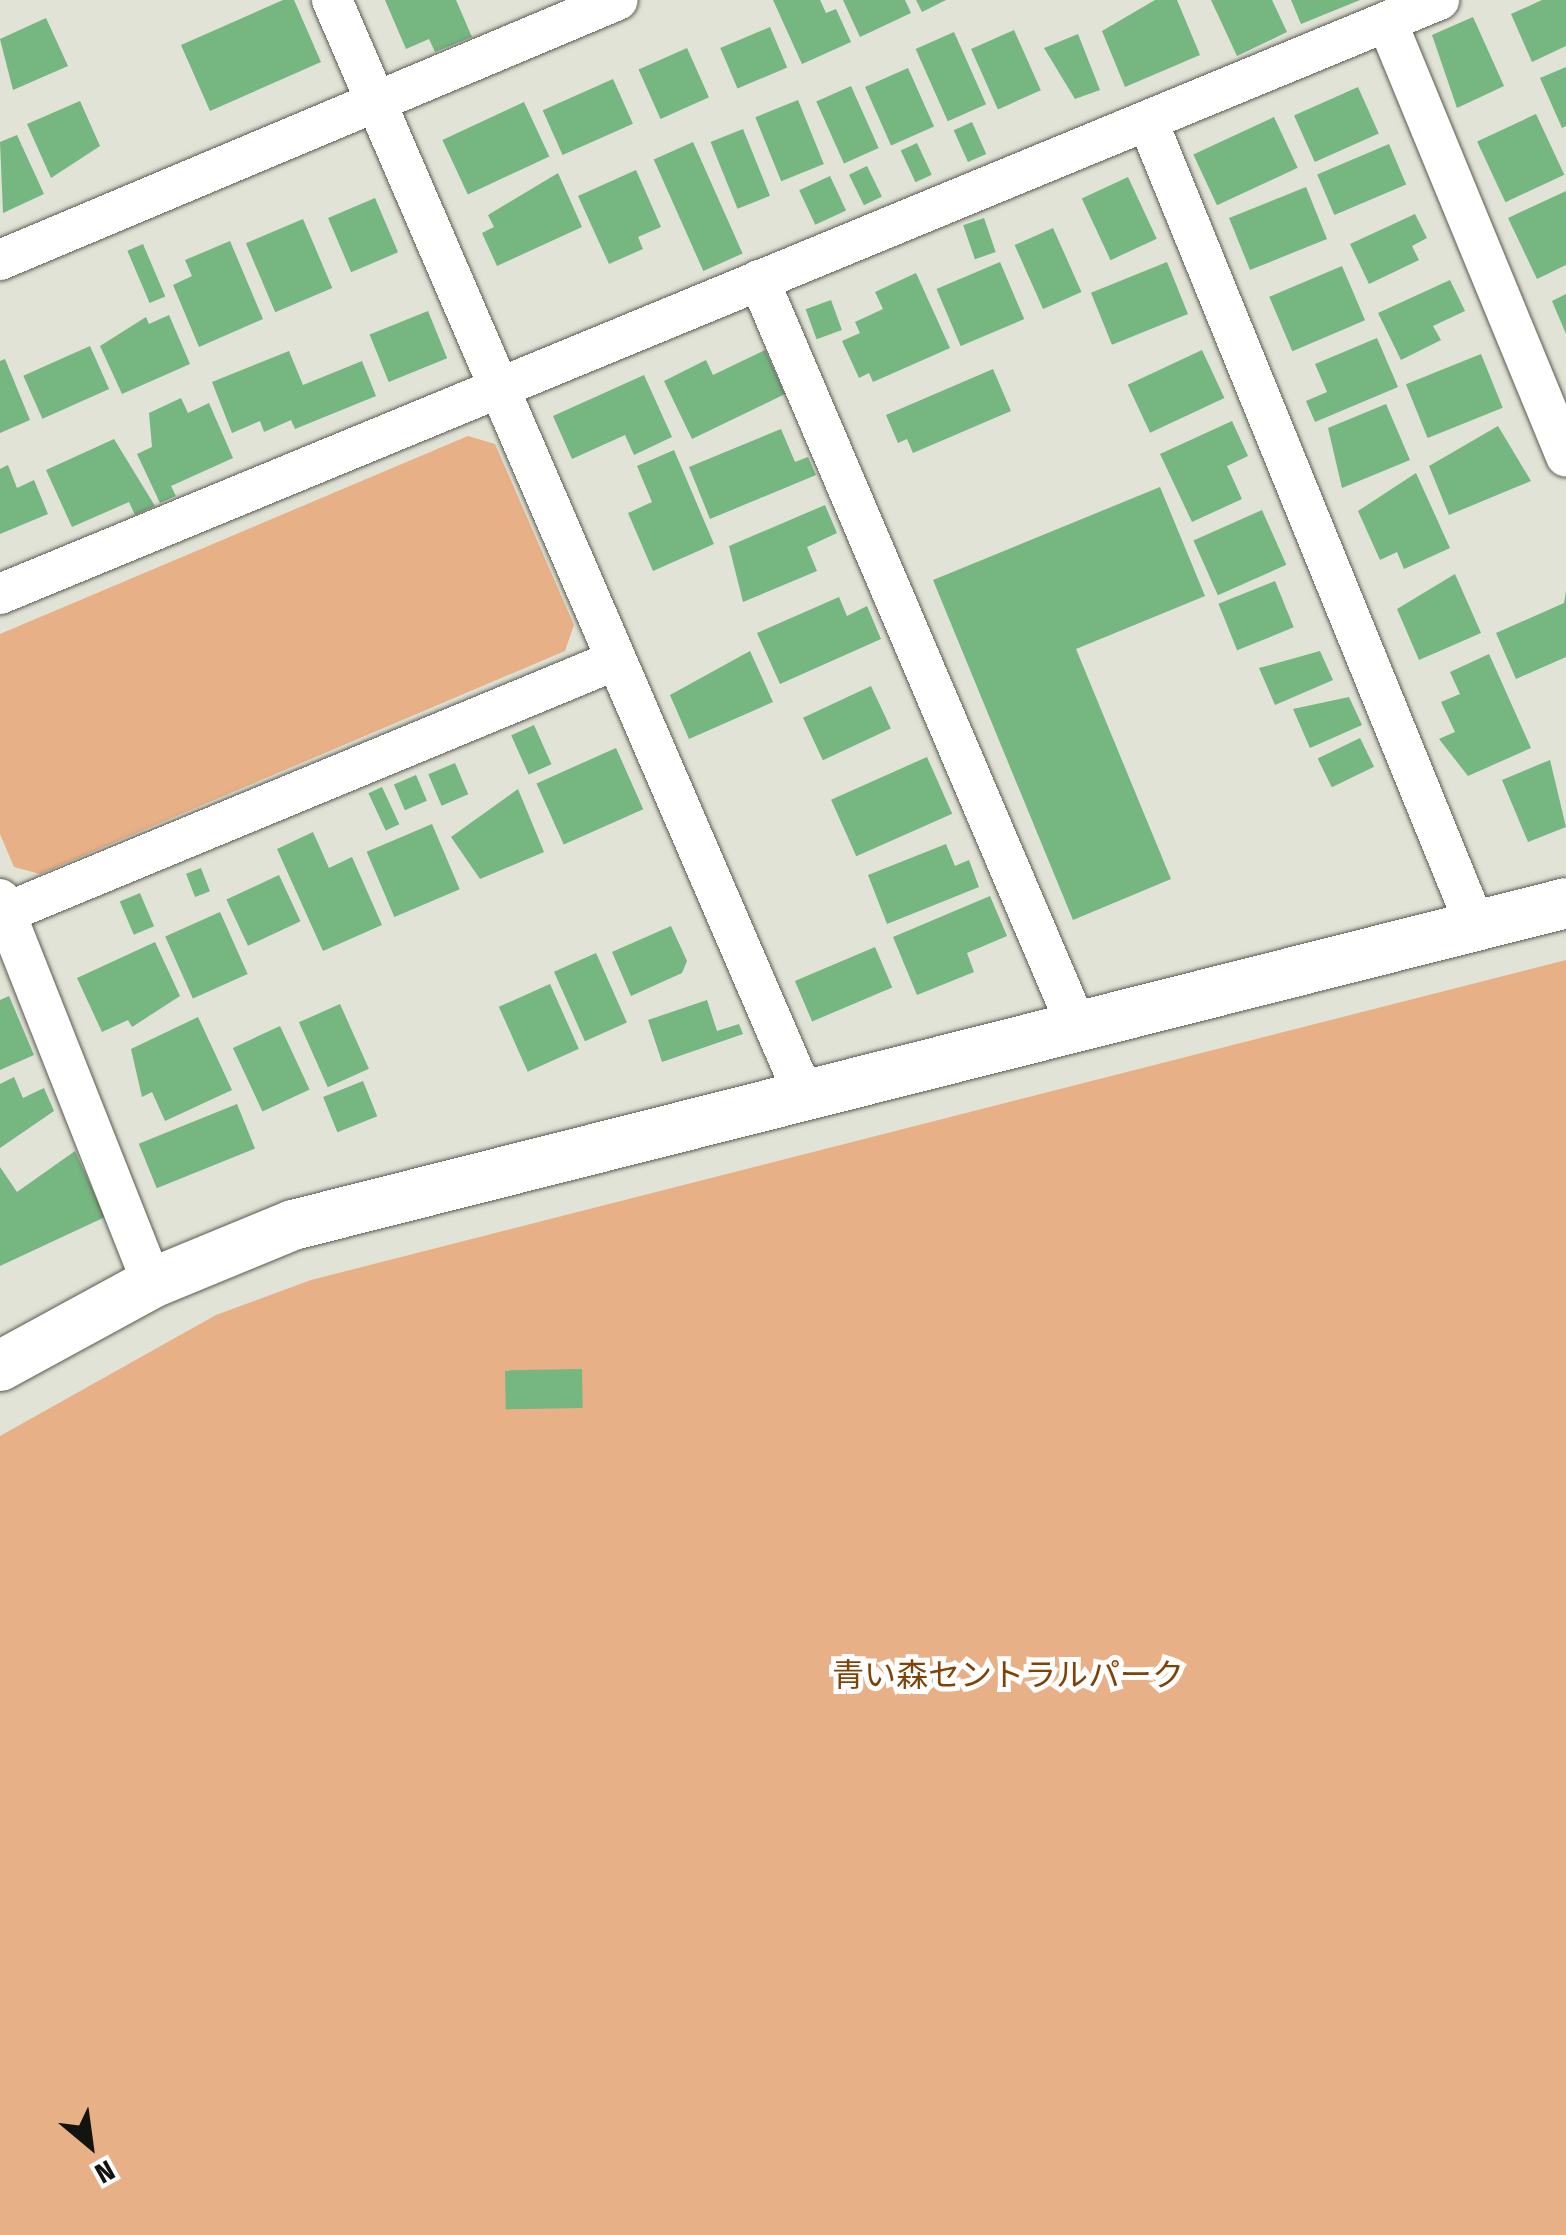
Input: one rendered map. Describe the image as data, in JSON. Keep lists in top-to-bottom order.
{
  "parks": ["青い森セントラルパーク"],
  "north": "bottom right"
}
